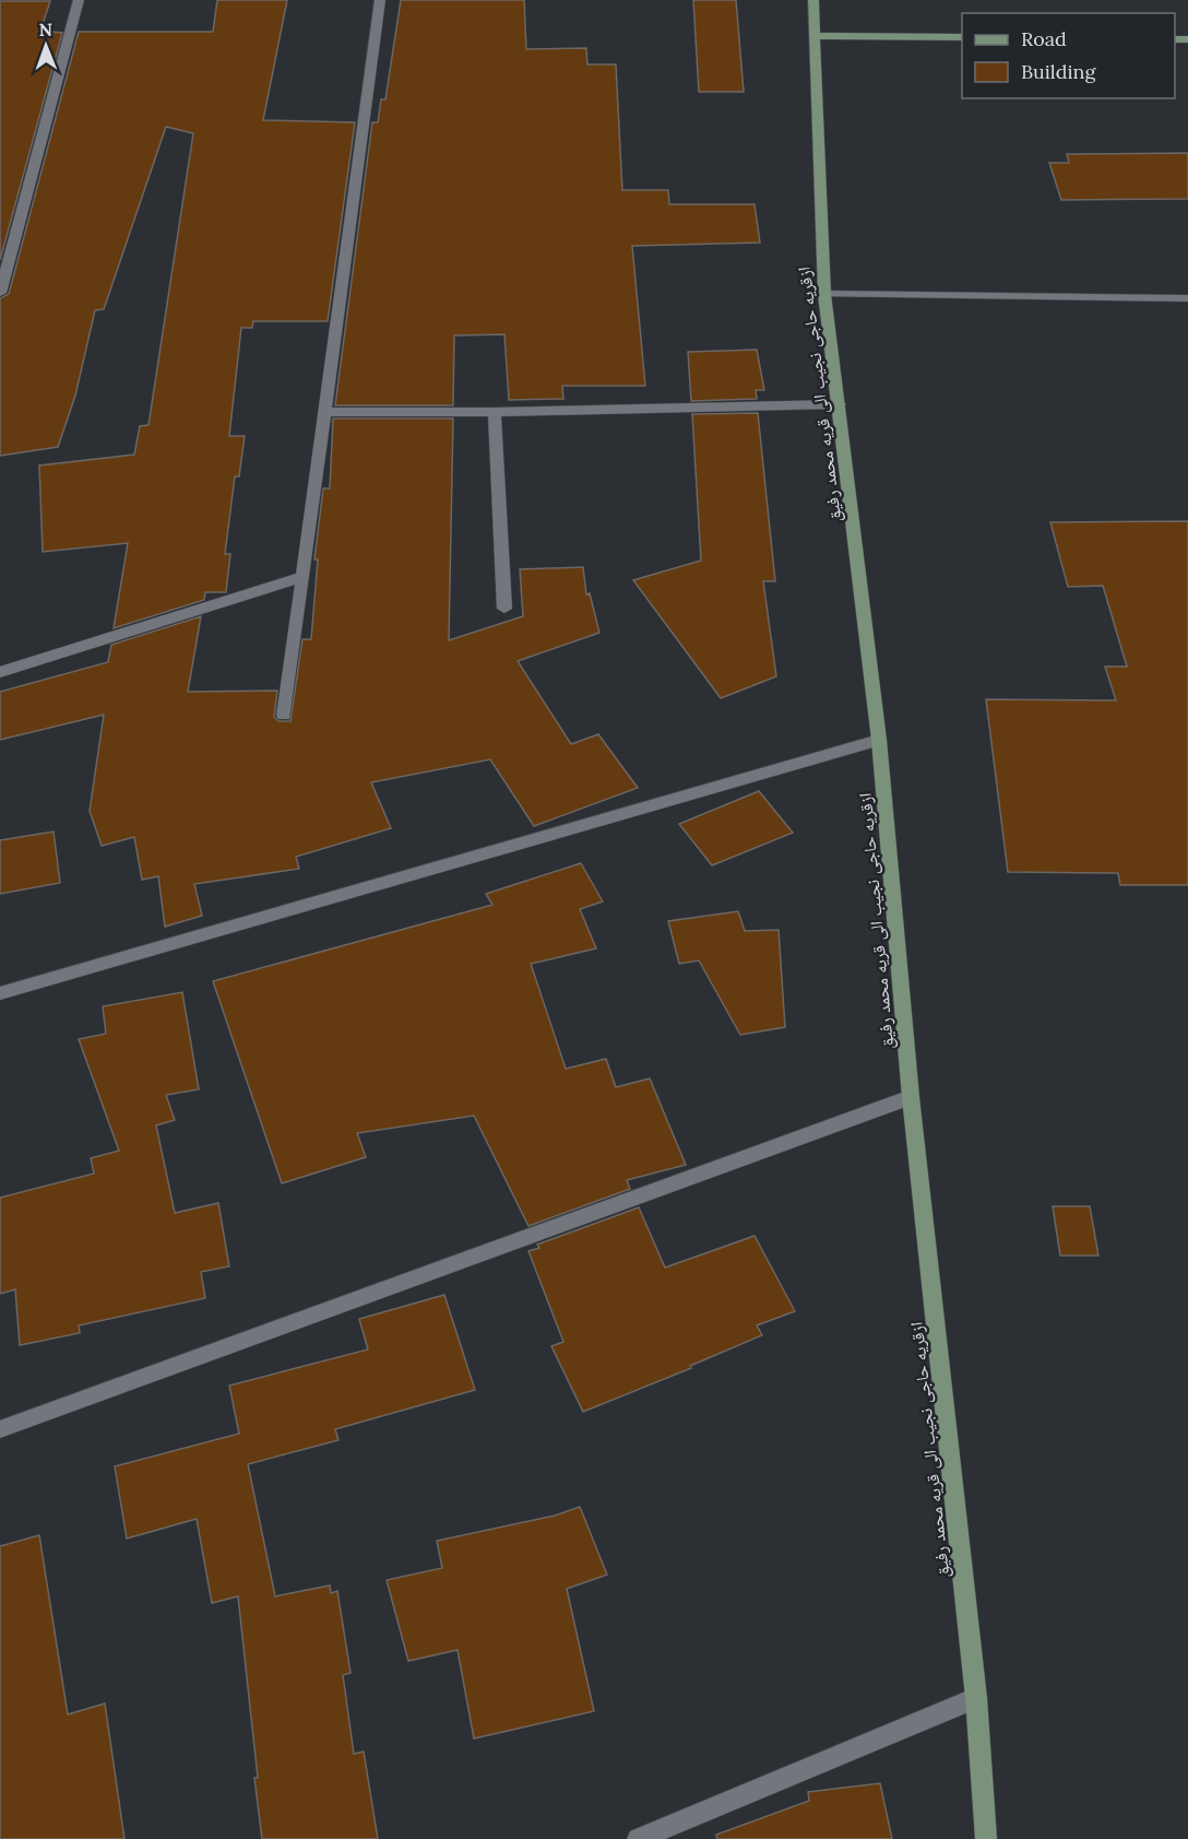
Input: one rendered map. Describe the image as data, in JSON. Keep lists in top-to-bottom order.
{
  "streets": {
    "street": ["ازقریه حاجی نجیب الی قریه محمد رفیق"]
  },
  "legend": ["Road", "Building"],
  "north": "top"
}
